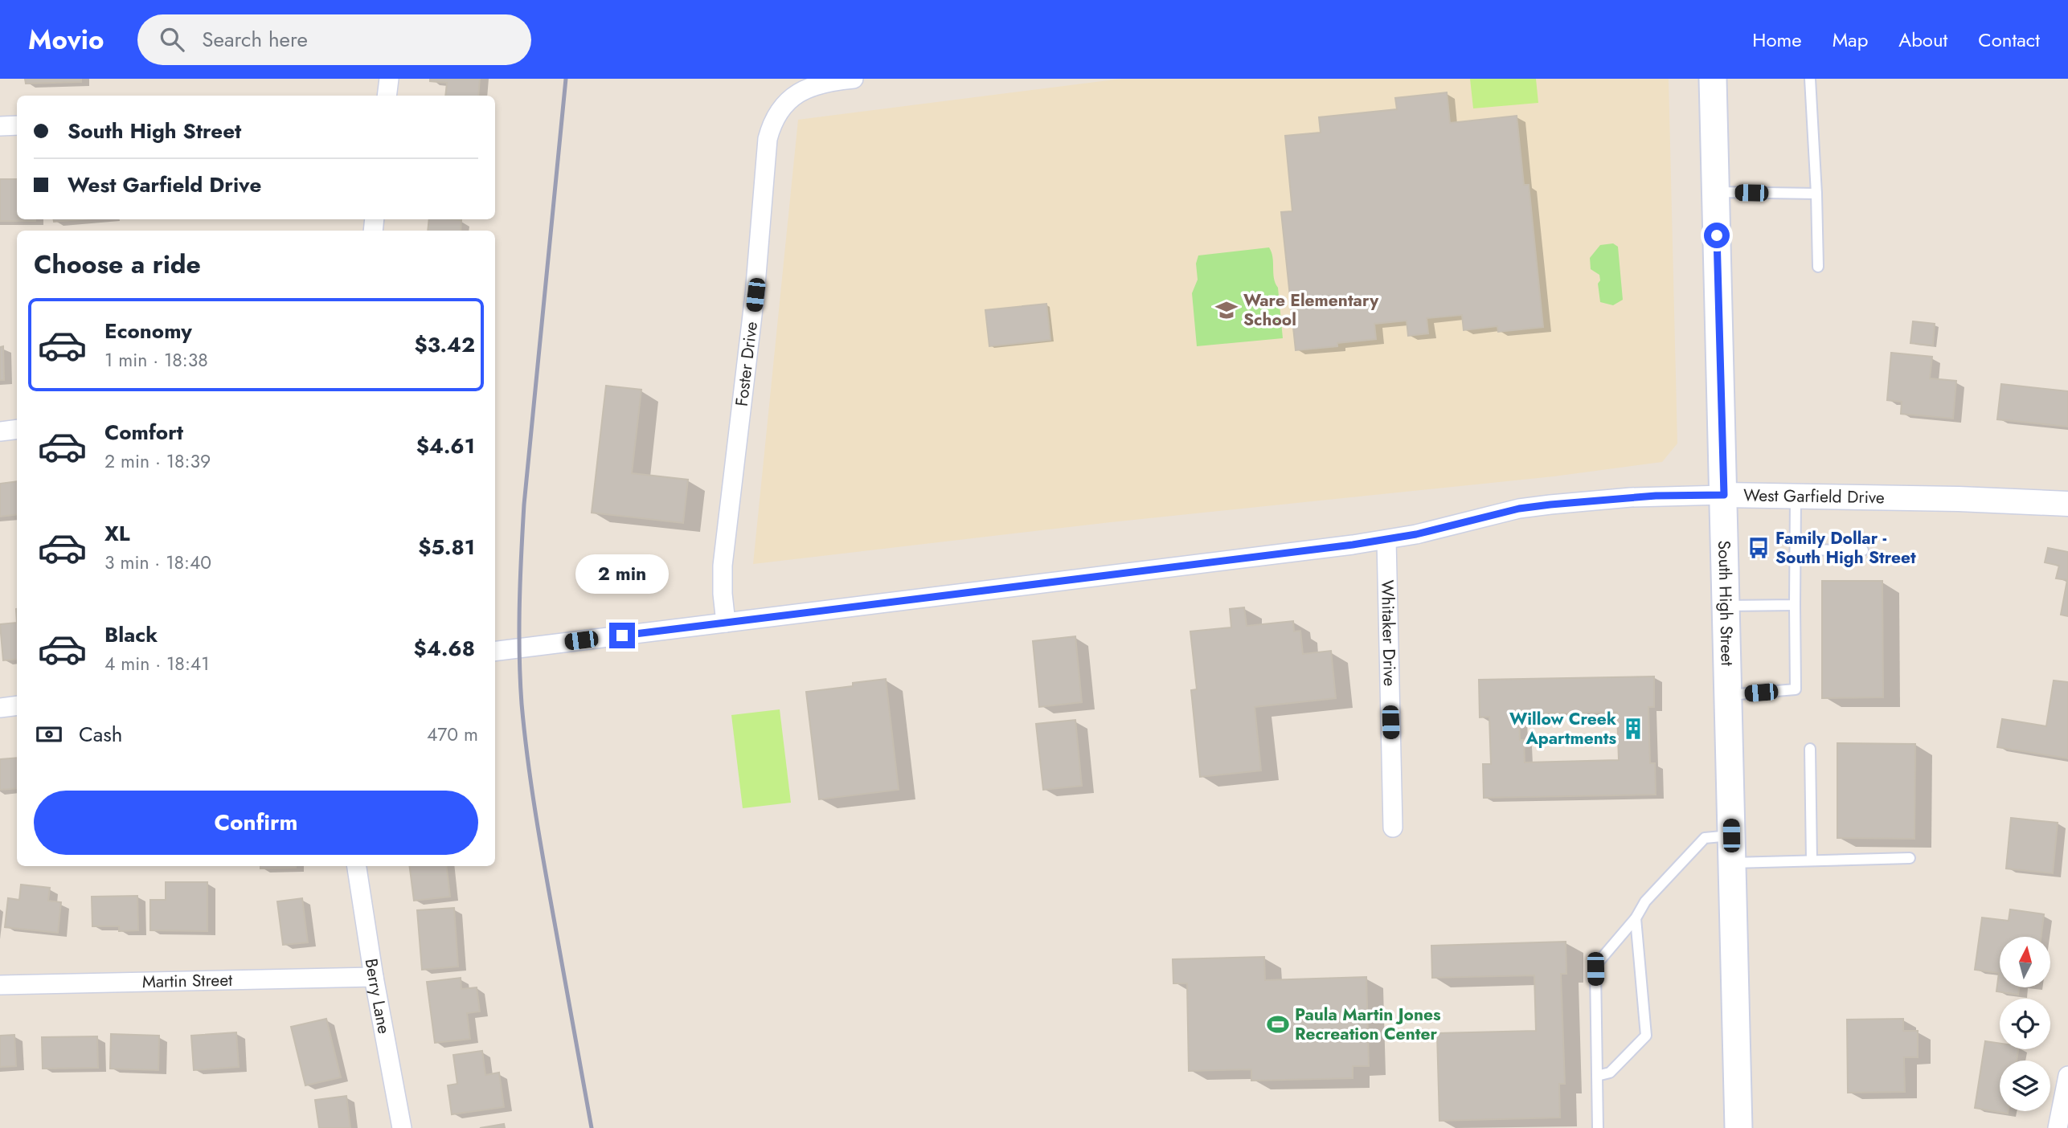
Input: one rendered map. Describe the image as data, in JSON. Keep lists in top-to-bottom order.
{
  "streets": {
    "main road": ["South High Street"],
    "street": [
      "Foster Drive",
      "West Garfield Drive",
      "Whitaker Drive",
      "Martin Street",
      "Berry Lane"
    ]
  },
  "crossings": [
    ["Foster Drive", "West Garfield Drive"],
    ["West Garfield Drive", "South High Street"],
    ["West Garfield Drive", "Whitaker Drive"],
    ["Martin Street", "Berry Lane"]
  ],
  "places": {
    "school or university": ["Ware Elementary School"],
    "bus stop": ["Family Dollar - South High Street"],
    "building": ["Willow Creek Apartments"],
    "sports": ["Paula Martin Jones Recreation Center"]
  },
  "north": "top",
  "page": {
    "header": "Movio",
    "search": "Search here",
    "nav": [
      "Home",
      "Map",
      "About",
      "Contact"
    ],
    "banner": ["South High Street", "West Garfield Drive"],
    "heading": "Choose a ride",
    "list": [
      {
        "name": "Economy",
        "note": "1 min · 18:38",
        "value": "$3.42"
      },
      {
        "name": "Comfort",
        "note": "2 min · 18:39",
        "value": "$4.61"
      },
      {
        "name": "XL",
        "note": "3 min · 18:40",
        "value": "$5.81"
      },
      {
        "name": "Black",
        "note": "4 min · 18:41",
        "value": "$4.68"
      }
    ],
    "bubble": "2 min",
    "pay": ["Cash", "470 m"],
    "buttons": "Confirm"
  }
}
